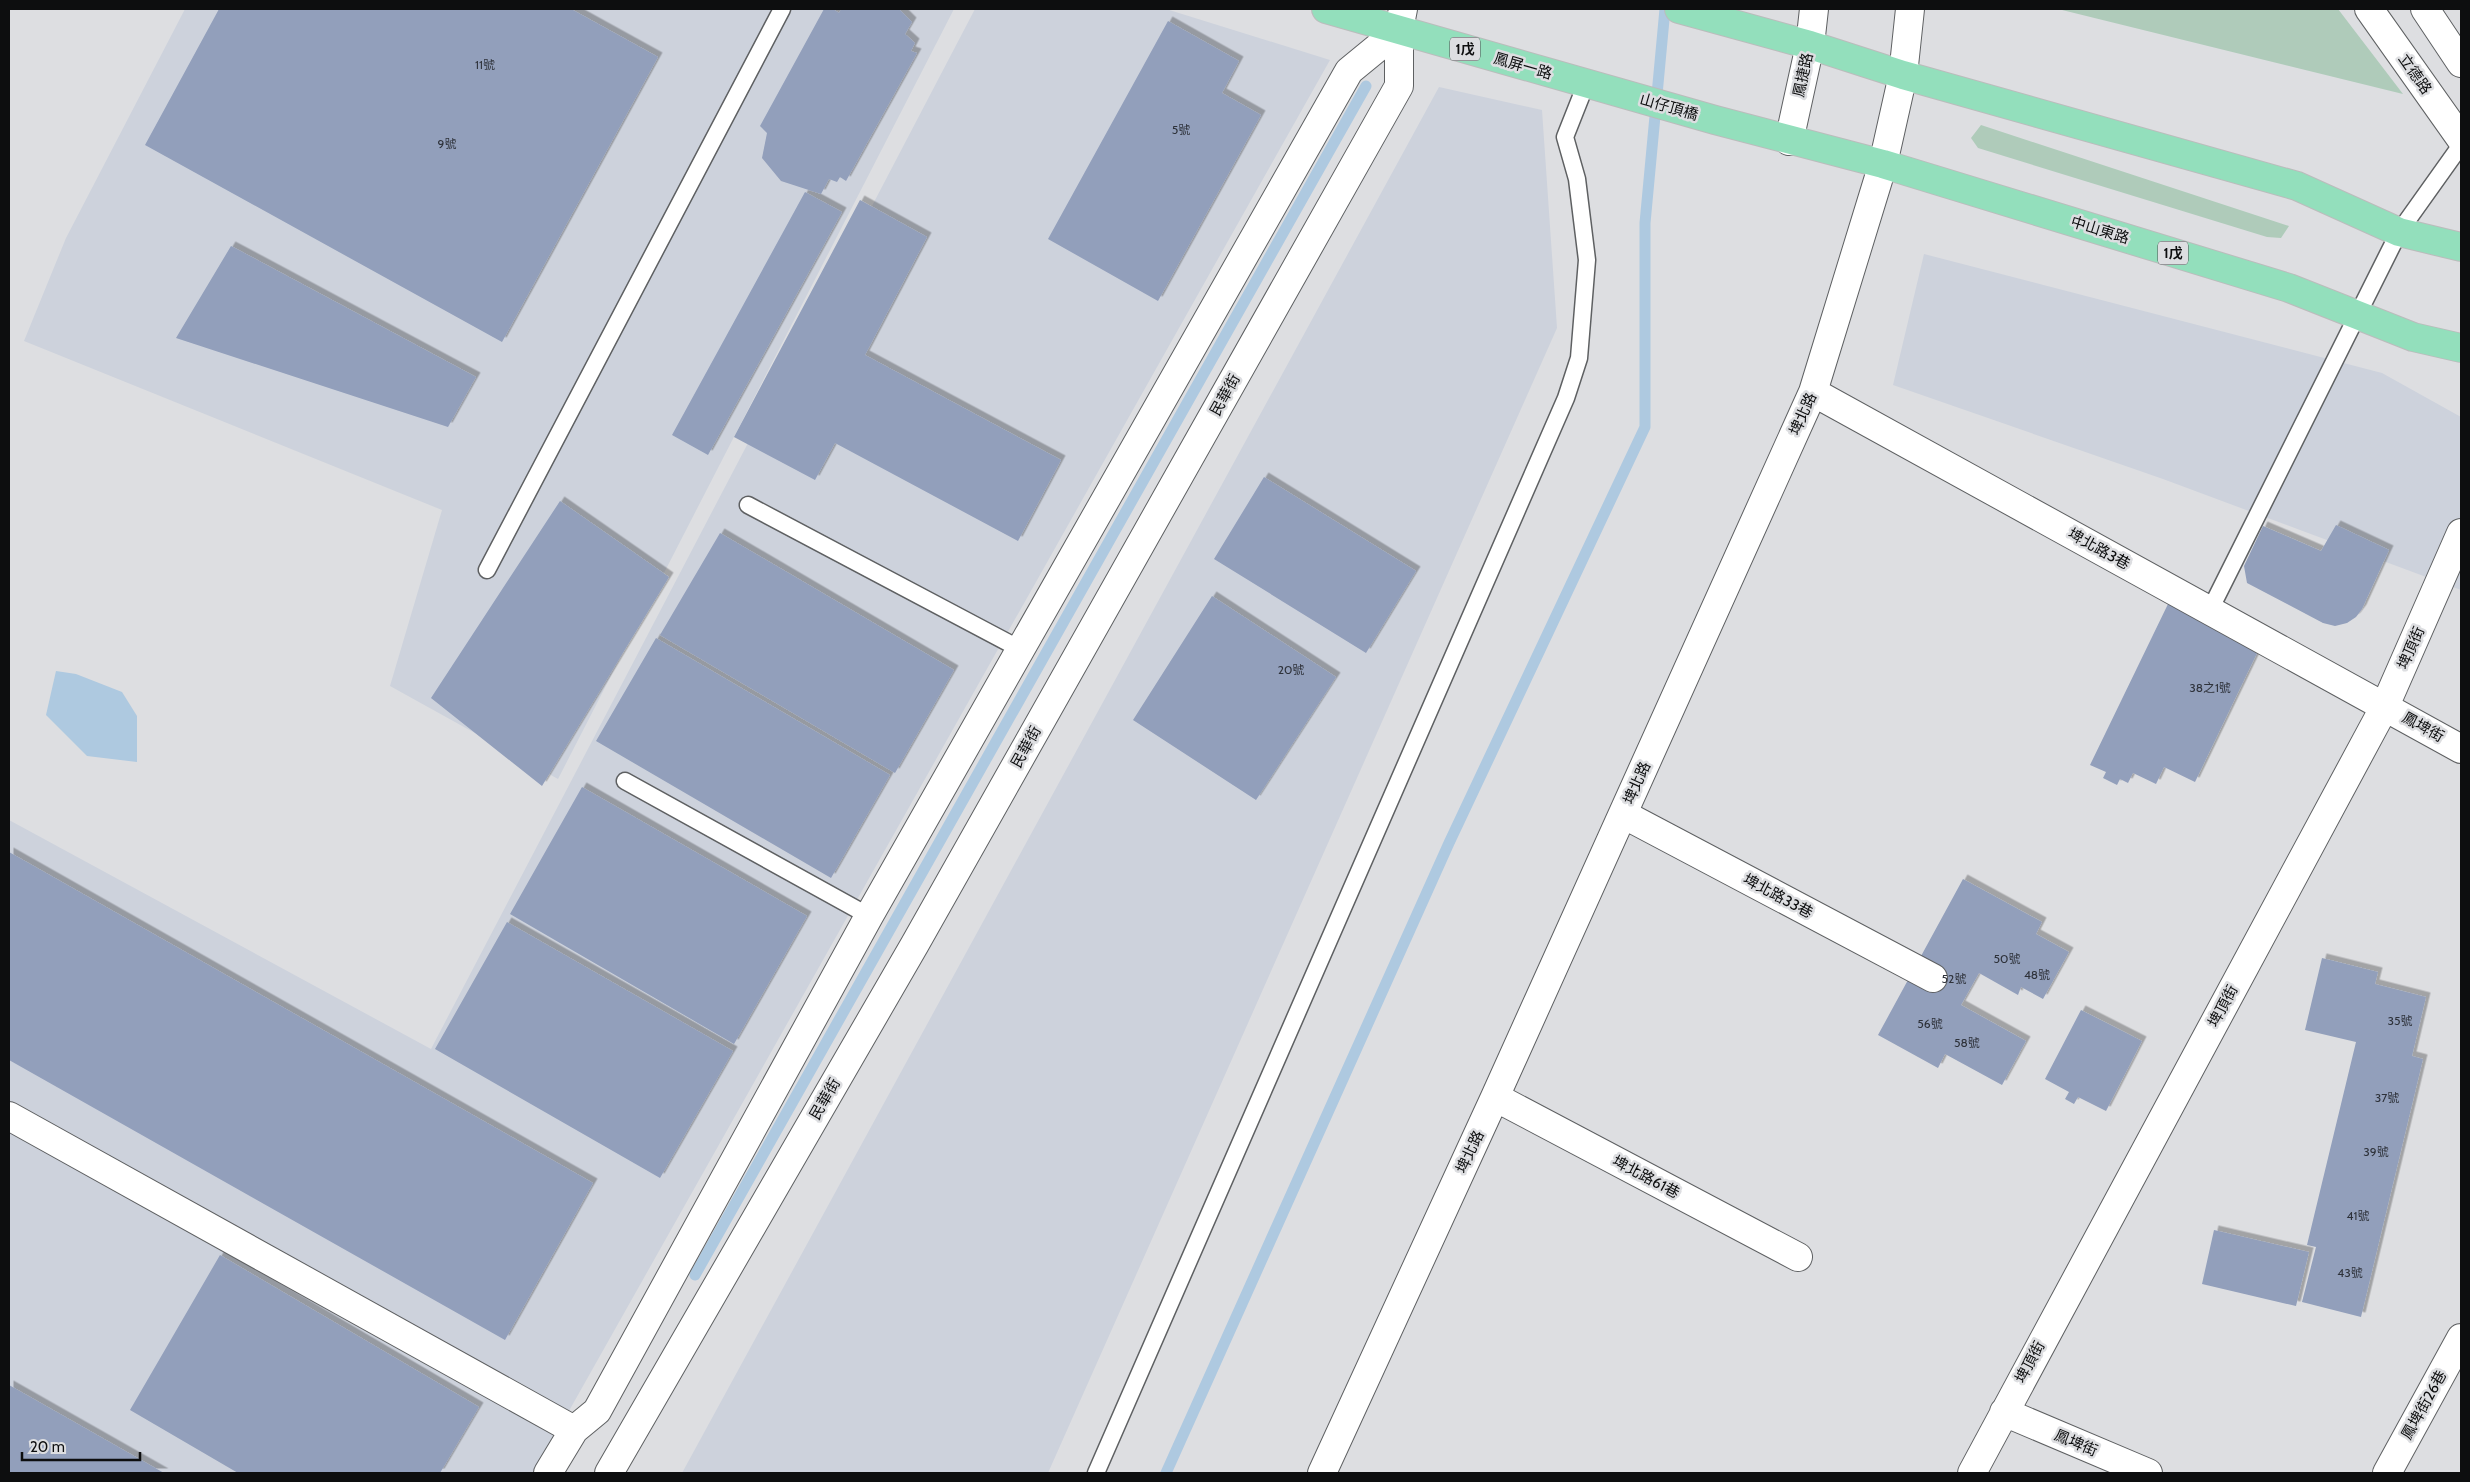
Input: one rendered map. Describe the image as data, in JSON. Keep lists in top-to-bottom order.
{
  "streets": {
    "main road": [
      "1戊",
      "鳳屏一路",
      "山仔頂橋",
      "中山東路"
    ],
    "street": [
      "立德路",
      "鳳捷路",
      "民華街",
      "埤北路",
      "埤北路3巷",
      "埤頂街",
      "鳳埤街",
      "埤北路33巷",
      "埤北路61巷",
      "鳳埤街26巷"
    ]
  },
  "crossings": [
    ["鳳屏一路", "山仔頂橋"],
    ["鳳屏一路", "民華街"],
    ["鳳捷路", "中山東路"],
    ["山仔頂橋", "中山東路"],
    ["中山東路", "埤北路"],
    ["埤北路", "埤北路3巷"],
    ["埤北路", "埤北路33巷"],
    ["埤北路", "埤北路61巷"],
    ["埤北路3巷", "埤頂街"],
    ["埤北路3巷", "鳳埤街"],
    ["埤頂街", "鳳埤街"]
  ],
  "house_numbers": [
    "11號",
    "5號",
    "9號",
    "20號",
    "38之1號",
    "50號",
    "48號",
    "52號",
    "35號",
    "56號",
    "58號",
    "37號",
    "39號",
    "41號",
    "43號"
  ],
  "scale_bar": "20 m"
}
